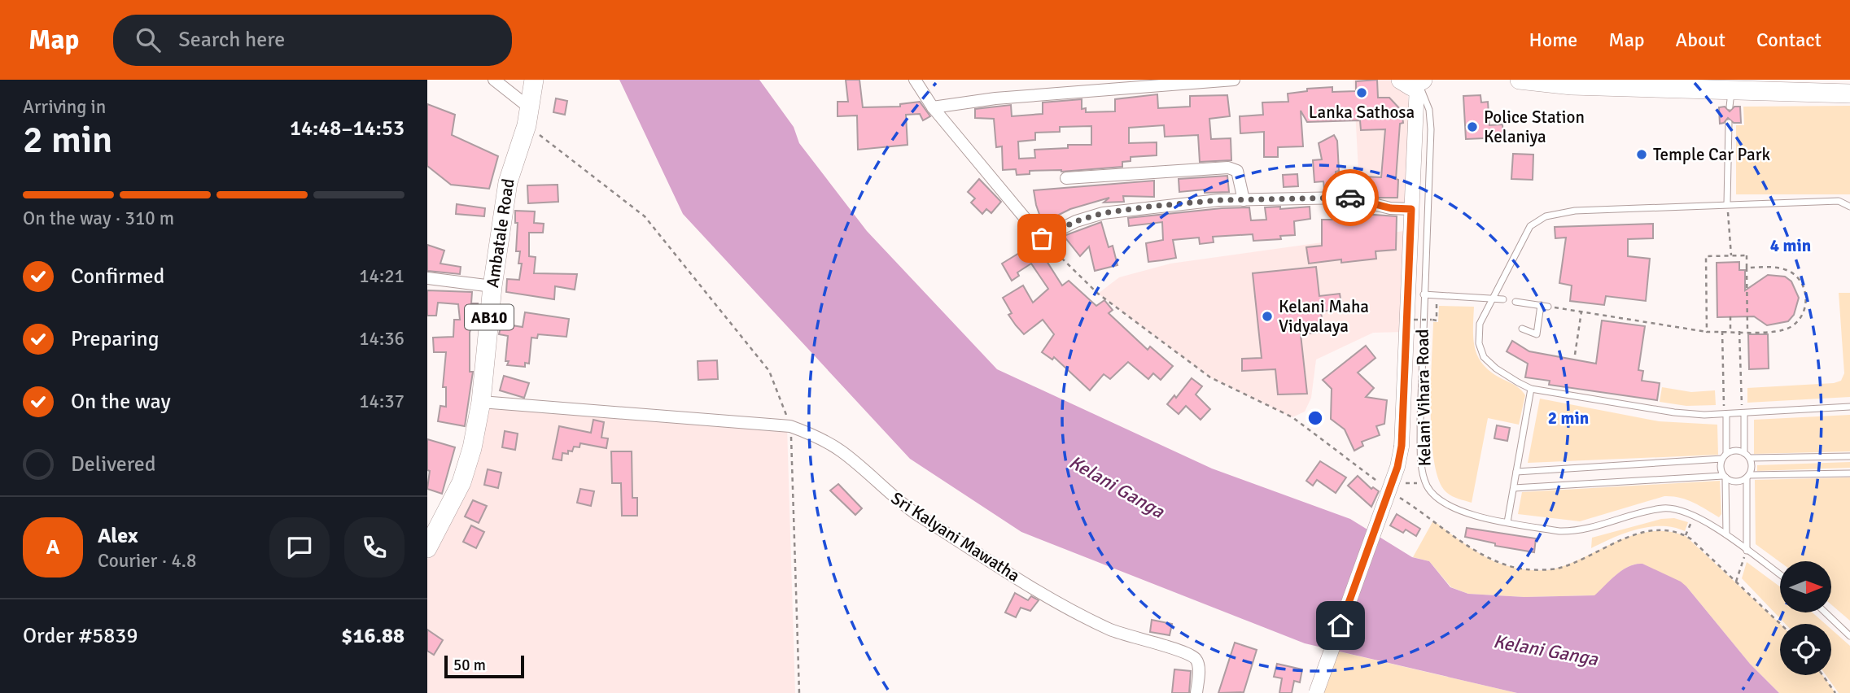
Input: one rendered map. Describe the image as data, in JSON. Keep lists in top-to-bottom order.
{
  "streets": {
    "main road": ["Ambatale Road", "AB10"],
    "street": ["Sri Kalyani Mawatha"],
    "lane": ["Kelani Vihara Road"]
  },
  "crossings": [
    ["Ambatale Road", "Sri Kalyani Mawatha"]
  ],
  "water": ["Kelani Ganga"],
  "places": [
    "Lanka Sathosa",
    "Police Station Kelaniya",
    "Temple Car Park",
    "Kelani Maha Vidyalaya"
  ],
  "scale_bar": "50 m",
  "north": "right",
  "page": {
    "header": "Map",
    "search": "Search here",
    "nav": [
      "Home",
      "Map",
      "About",
      "Contact"
    ],
    "heading": ["2 min", "Arriving in", "14:48–14:53"],
    "panel": [
      "Alex",
      "Courier · 4.8",
      "Order #5839",
      "$16.88"
    ],
    "bar": "On the way · 310 m",
    "list": [
      ["Confirmed", "14:21"],
      ["Preparing", "14:36"],
      ["On the way", "14:37"],
      "Delivered"
    ],
    "round": "A",
    "scale": "50 m"
  },
  "rings": ["4 min", "2 min"]
}
